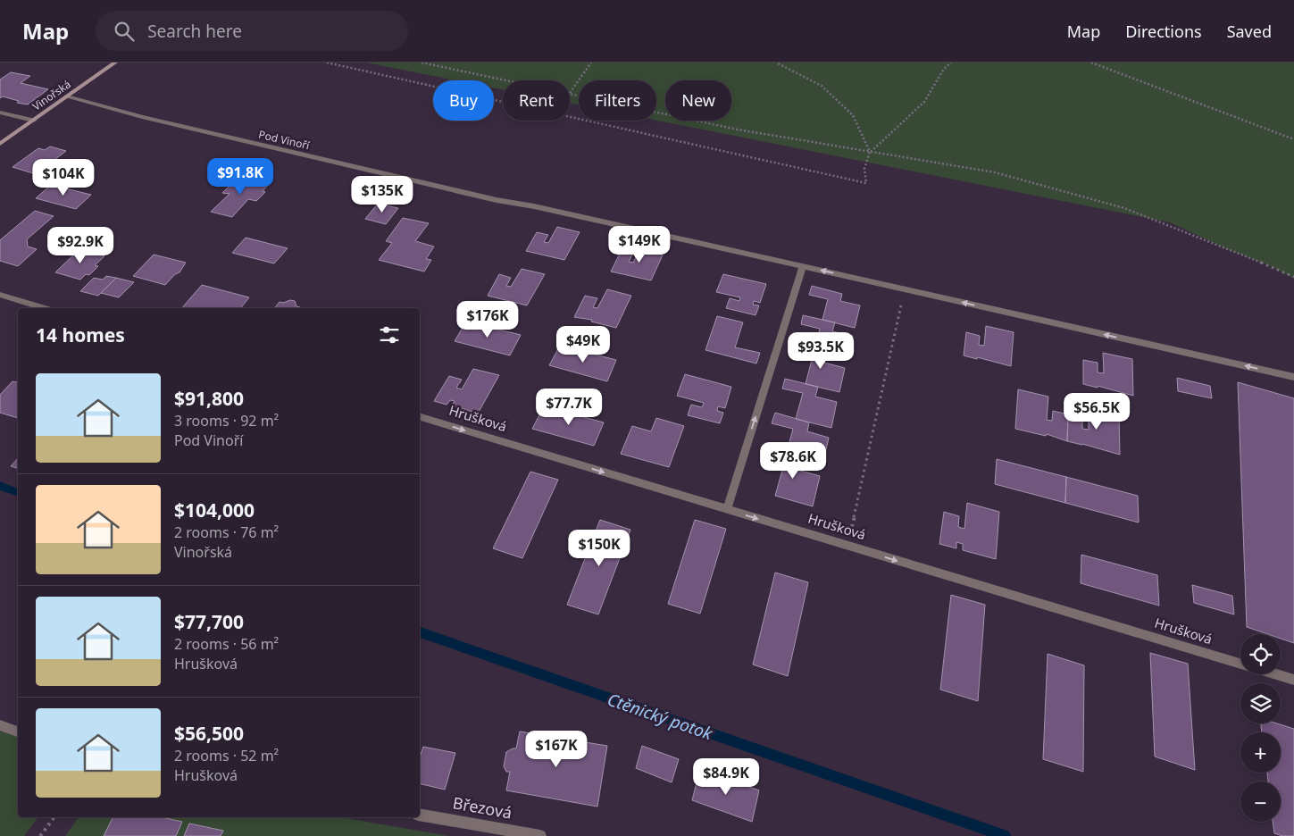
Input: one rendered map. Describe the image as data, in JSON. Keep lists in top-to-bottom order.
{
  "streets": {
    "street": [
      "Vinořská",
      "Pod Vinoří",
      "Hrušková",
      "Březová"
    ]
  },
  "crossings": [
    ["Vinořská", "Pod Vinoří"]
  ],
  "one_way": ["Pod Vinoří", "Hrušková"],
  "water": ["Ctěnický potok"],
  "page": {
    "header": "Map",
    "search": "Search here",
    "nav": ["Map", "Directions", "Saved"],
    "chip": [
      "Buy",
      "Rent",
      "Filters",
      "New"
    ],
    "price": [
      "$91.8K",
      "$104K",
      "$135K",
      "$149K",
      "$92.9K",
      "$176K",
      "$49K",
      "$93.5K",
      "$77.7K",
      "$56.5K",
      "$78.6K",
      "$150K",
      "$167K",
      "$84.9K"
    ],
    "heading": "14 homes",
    "list": [
      {
        "name": "$91,800",
        "note": "3 rooms · 92 m² · Pod Vinoří"
      },
      {
        "name": "$104,000",
        "note": "2 rooms · 76 m² · Vinořská"
      },
      {
        "name": "$77,700",
        "note": "2 rooms · 56 m² · Hrušková"
      },
      {
        "name": "$56,500",
        "note": "2 rooms · 52 m² · Hrušková"
      }
    ],
    "map_buttons": ["+", "−"]
  }
}
